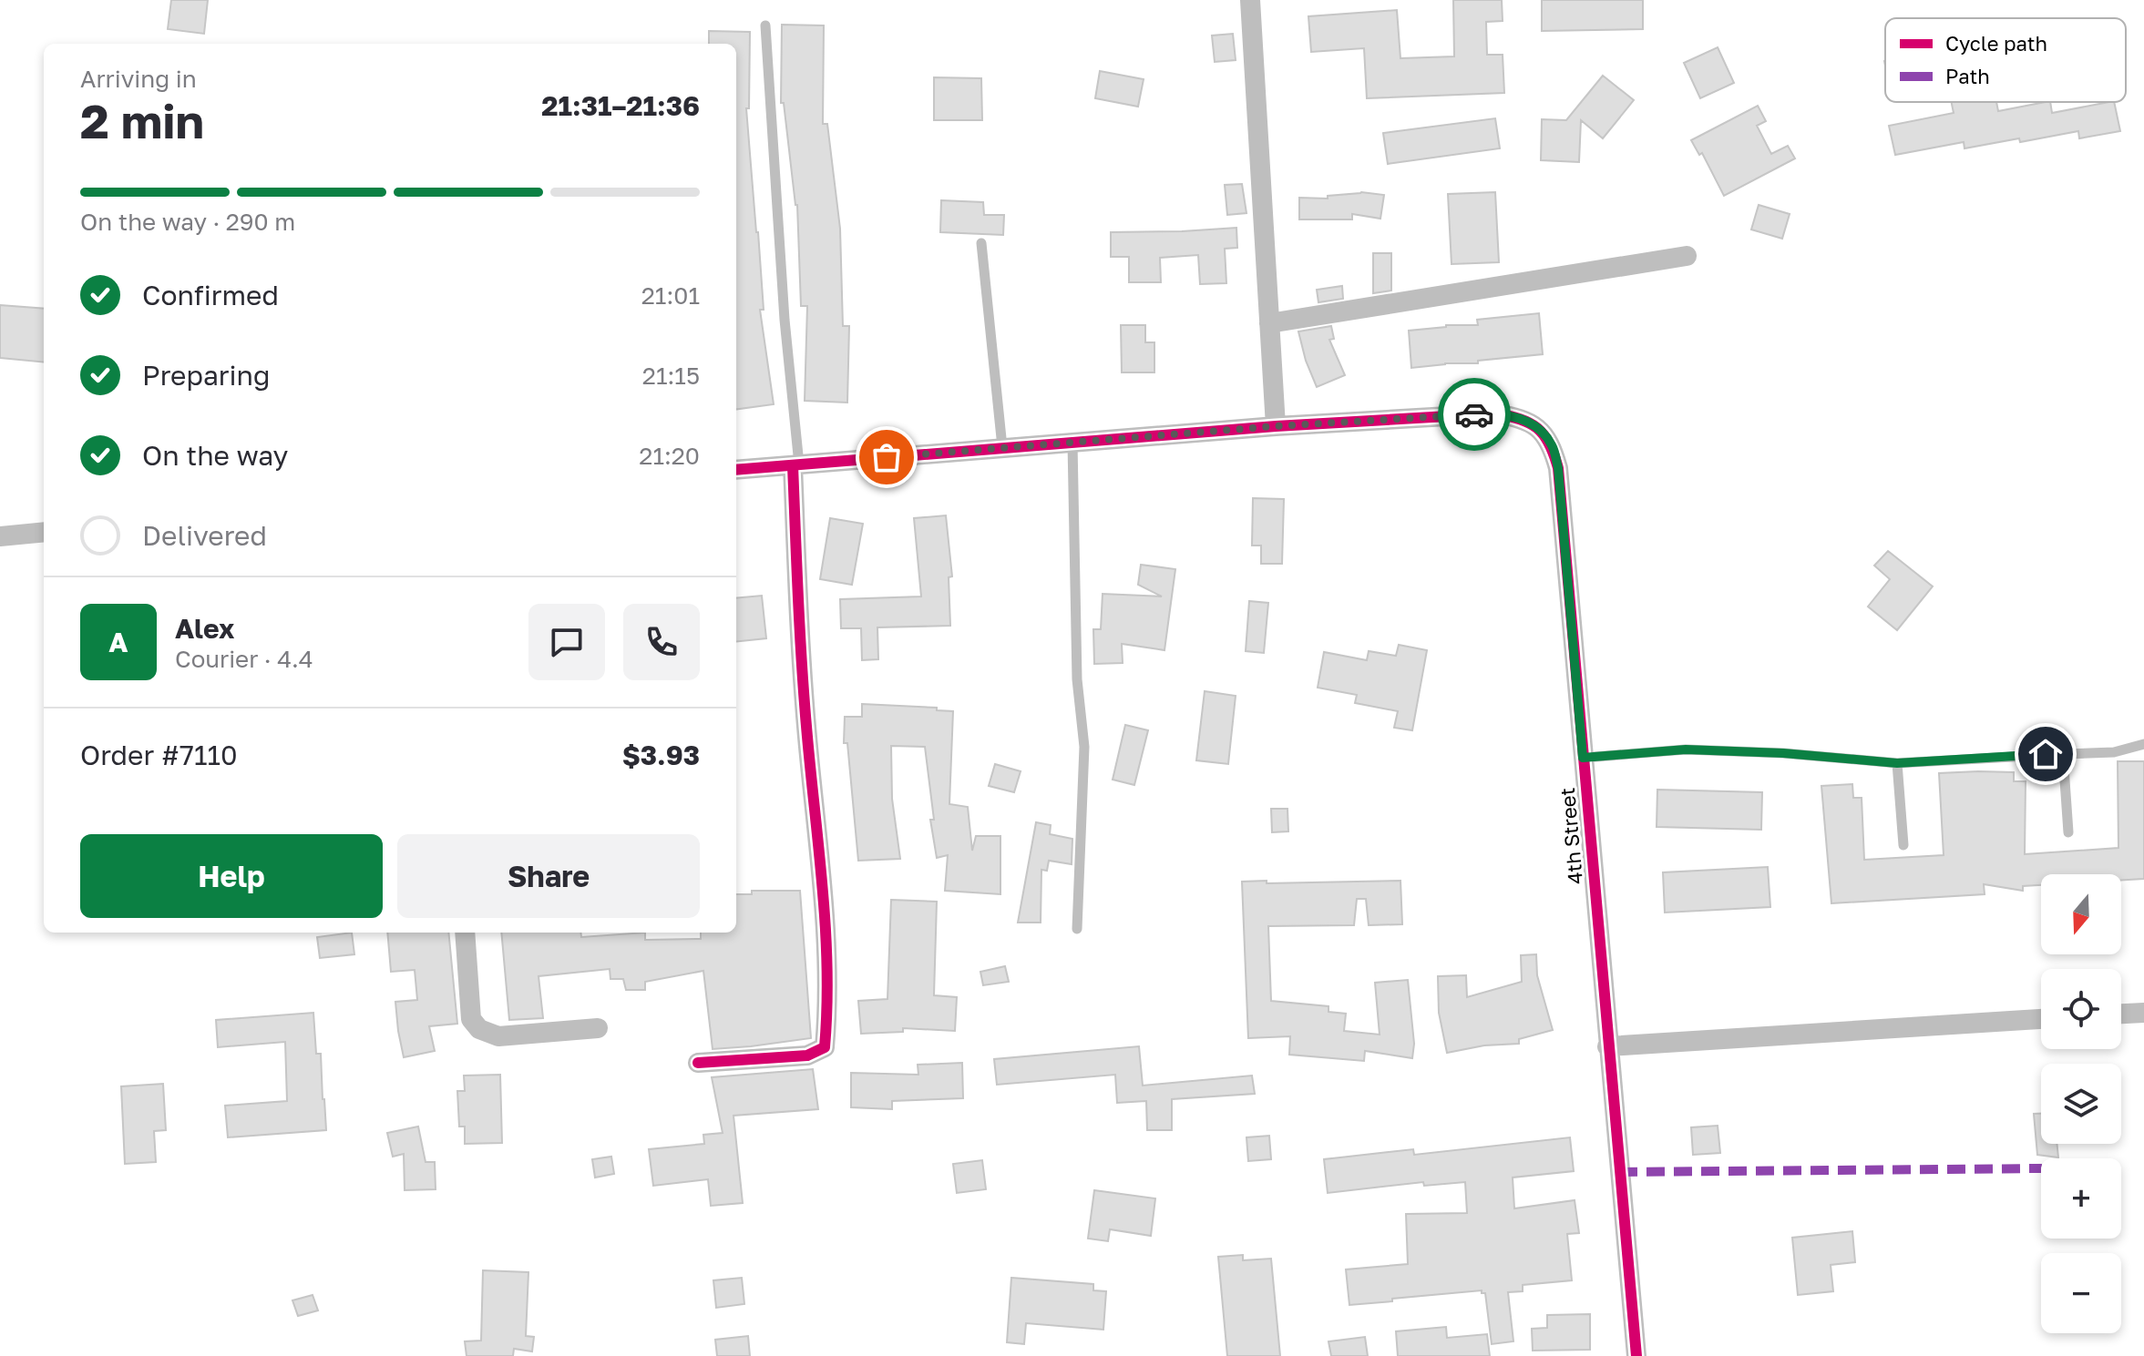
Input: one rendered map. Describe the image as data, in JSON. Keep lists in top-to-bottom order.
{
  "streets": {
    "street": ["4th Street"]
  },
  "legend": ["Cycle path", "Path"],
  "north": "bottom",
  "page": {
    "heading": ["2 min", "Arriving in", "21:31–21:36"],
    "panel": [
      "Alex",
      "Courier · 4.4",
      "Order #7110",
      "$3.93"
    ],
    "bar": "On the way · 290 m",
    "list": [
      ["Confirmed", "21:01"],
      ["Preparing", "21:15"],
      ["On the way", "21:20"],
      "Delivered"
    ],
    "round": "A",
    "buttons": ["Help", "Share"],
    "map_buttons": ["+", "−"]
  }
}
